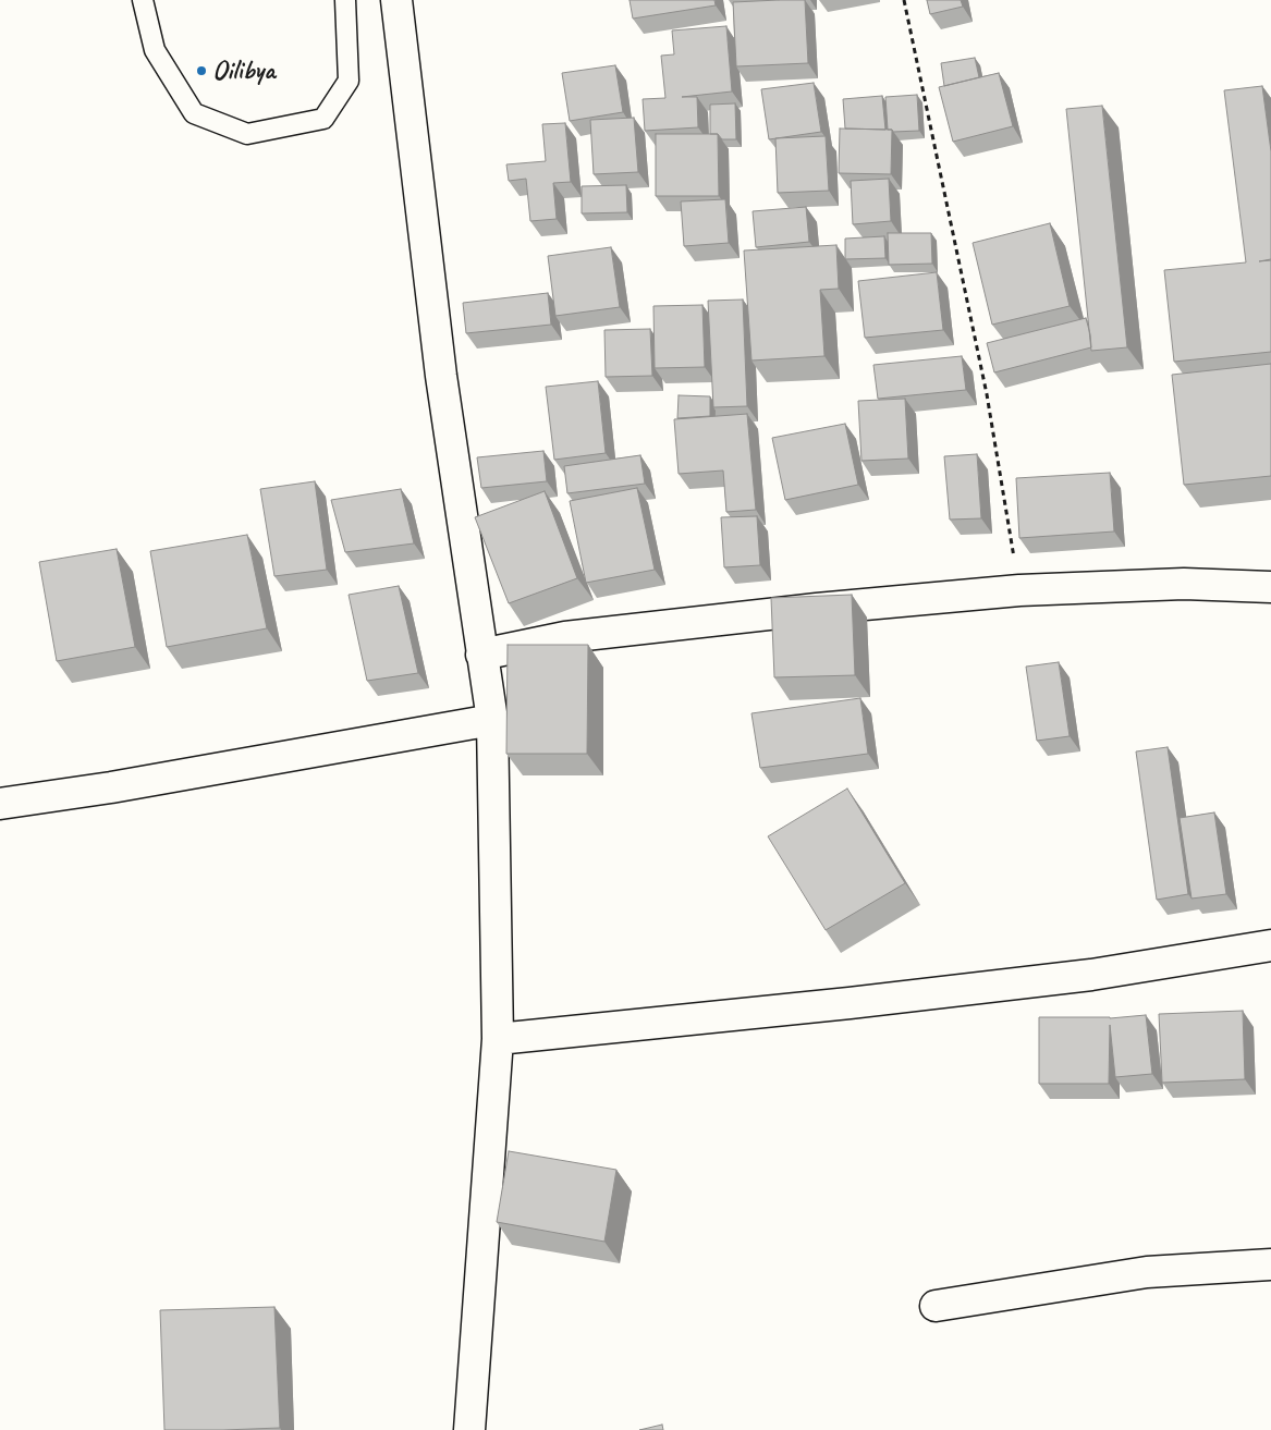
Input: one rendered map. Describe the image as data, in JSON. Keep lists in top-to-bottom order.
{
  "places": ["Oilibya"]
}
